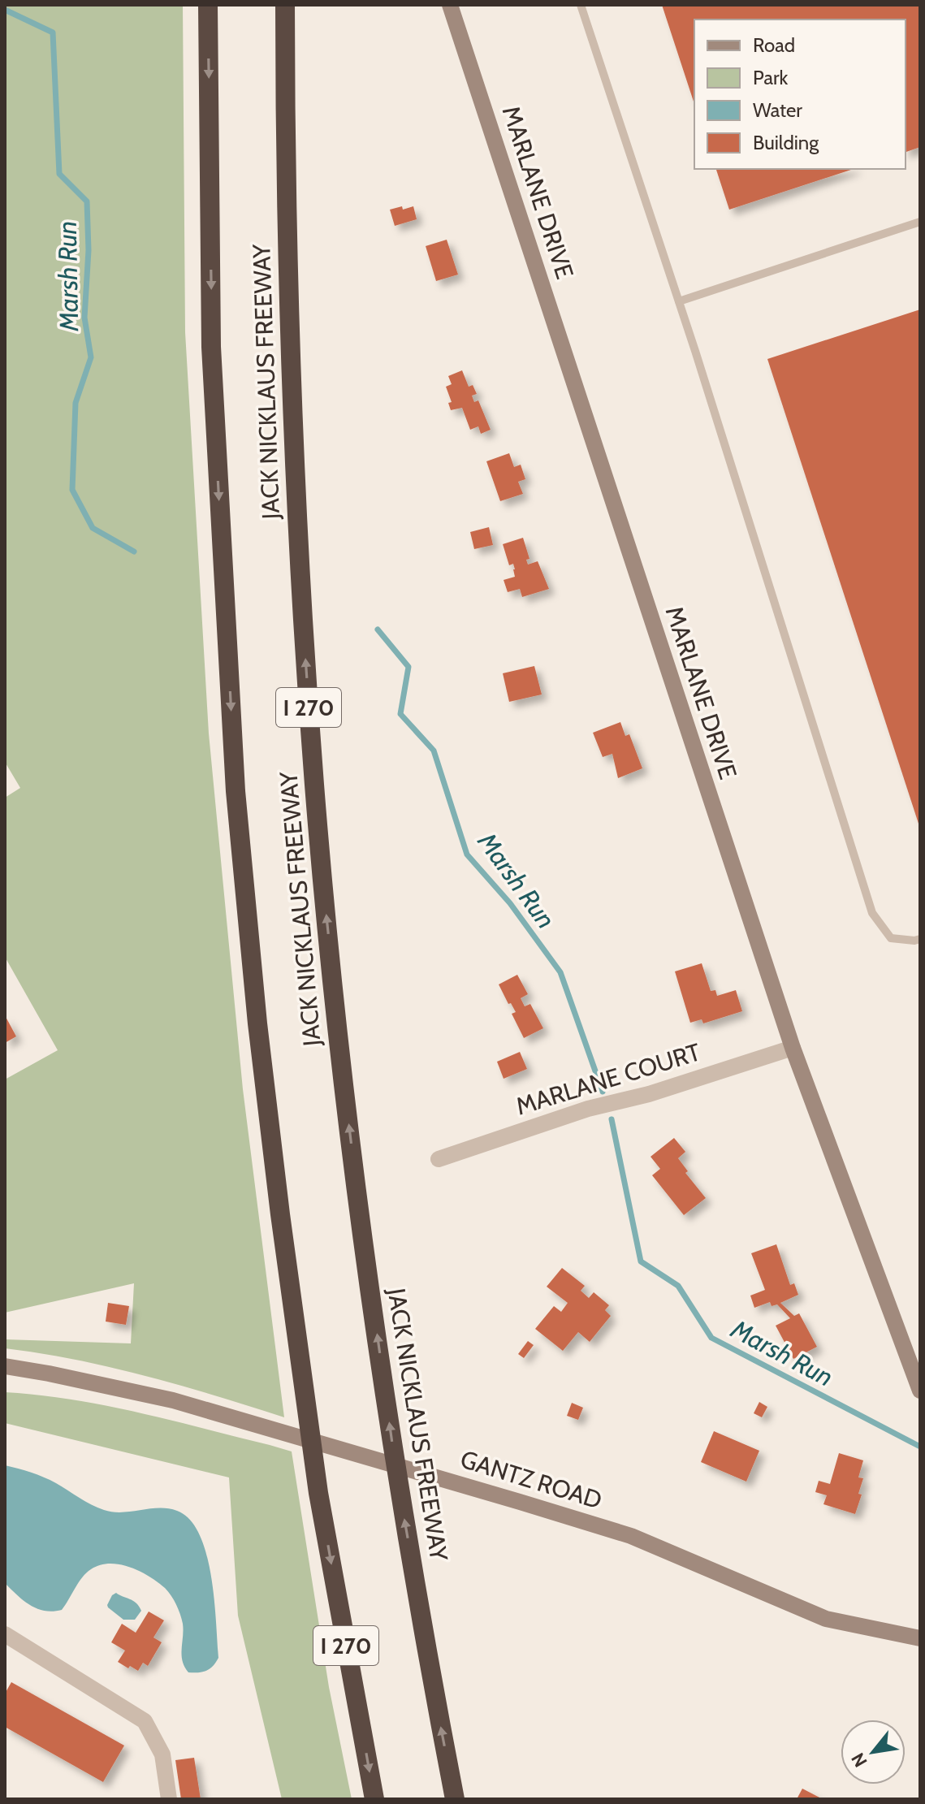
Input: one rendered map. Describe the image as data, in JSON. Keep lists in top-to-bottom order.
{
  "streets": {
    "highway": ["JACK NICKLAUS FREEWAY", "I 270"],
    "street": ["MARLANE DRIVE", "MARLANE COURT", "GANTZ ROAD"]
  },
  "crossings": [
    ["MARLANE DRIVE", "MARLANE COURT"]
  ],
  "water": ["Marsh Run"],
  "legend": [
    "Road",
    "Park",
    "Water",
    "Building"
  ],
  "north": "bottom left"
}
